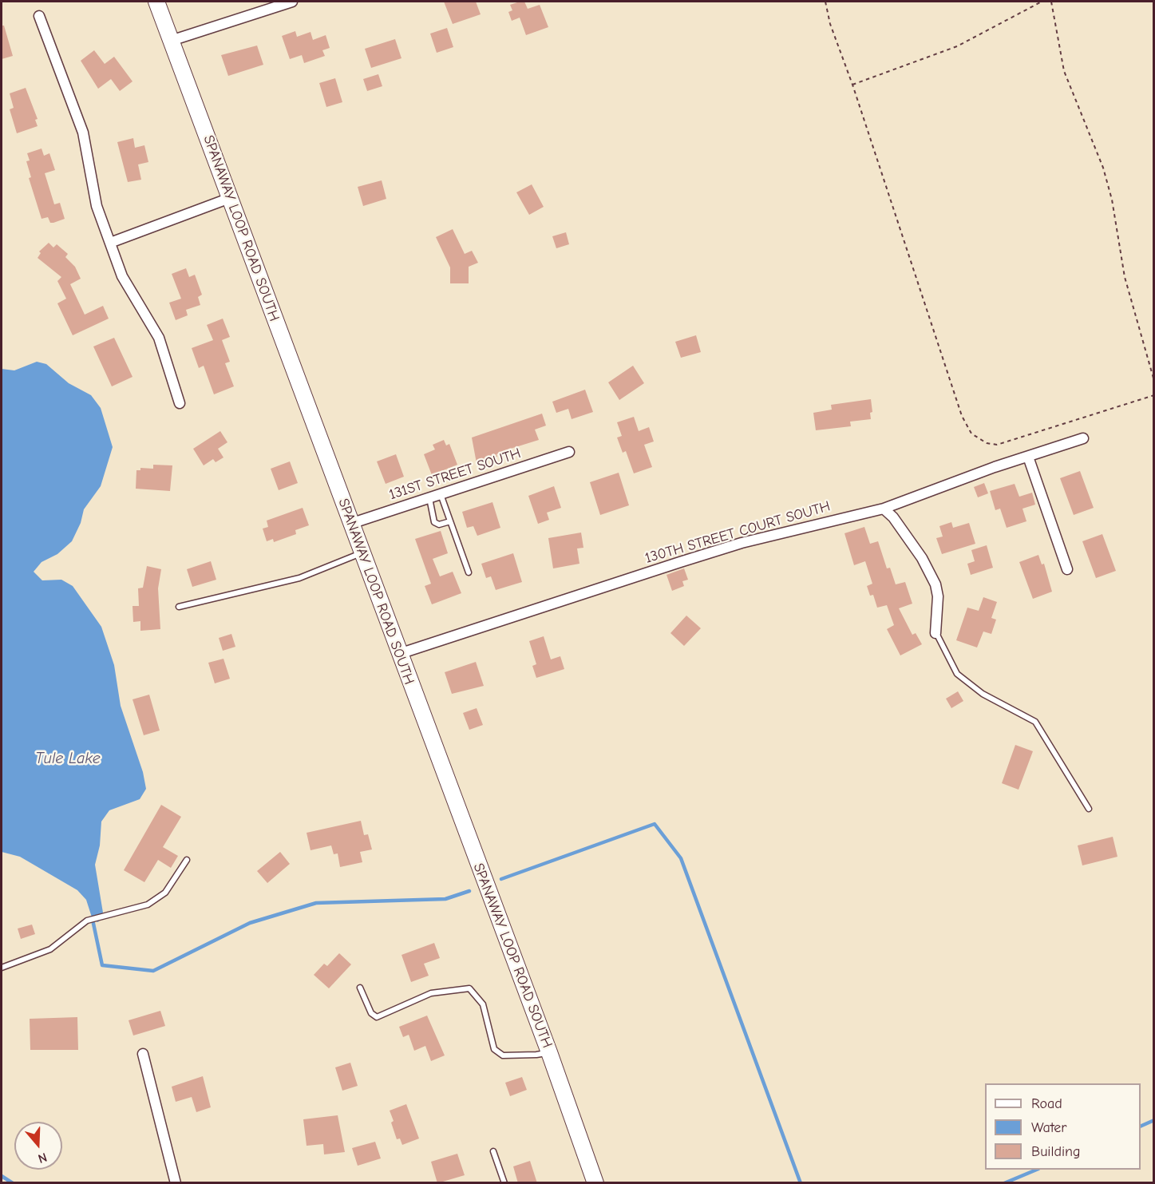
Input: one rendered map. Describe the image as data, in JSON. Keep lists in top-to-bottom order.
{
  "streets": {
    "main road": ["SPANAWAY LOOP ROAD SOUTH"],
    "street": ["131ST STREET SOUTH", "130TH STREET COURT SOUTH"]
  },
  "crossings": [
    ["SPANAWAY LOOP ROAD SOUTH", "131ST STREET SOUTH"],
    ["SPANAWAY LOOP ROAD SOUTH", "130TH STREET COURT SOUTH"]
  ],
  "water": ["Tule Lake"],
  "legend": ["Road", "Water", "Building"],
  "north": "bottom"
}
